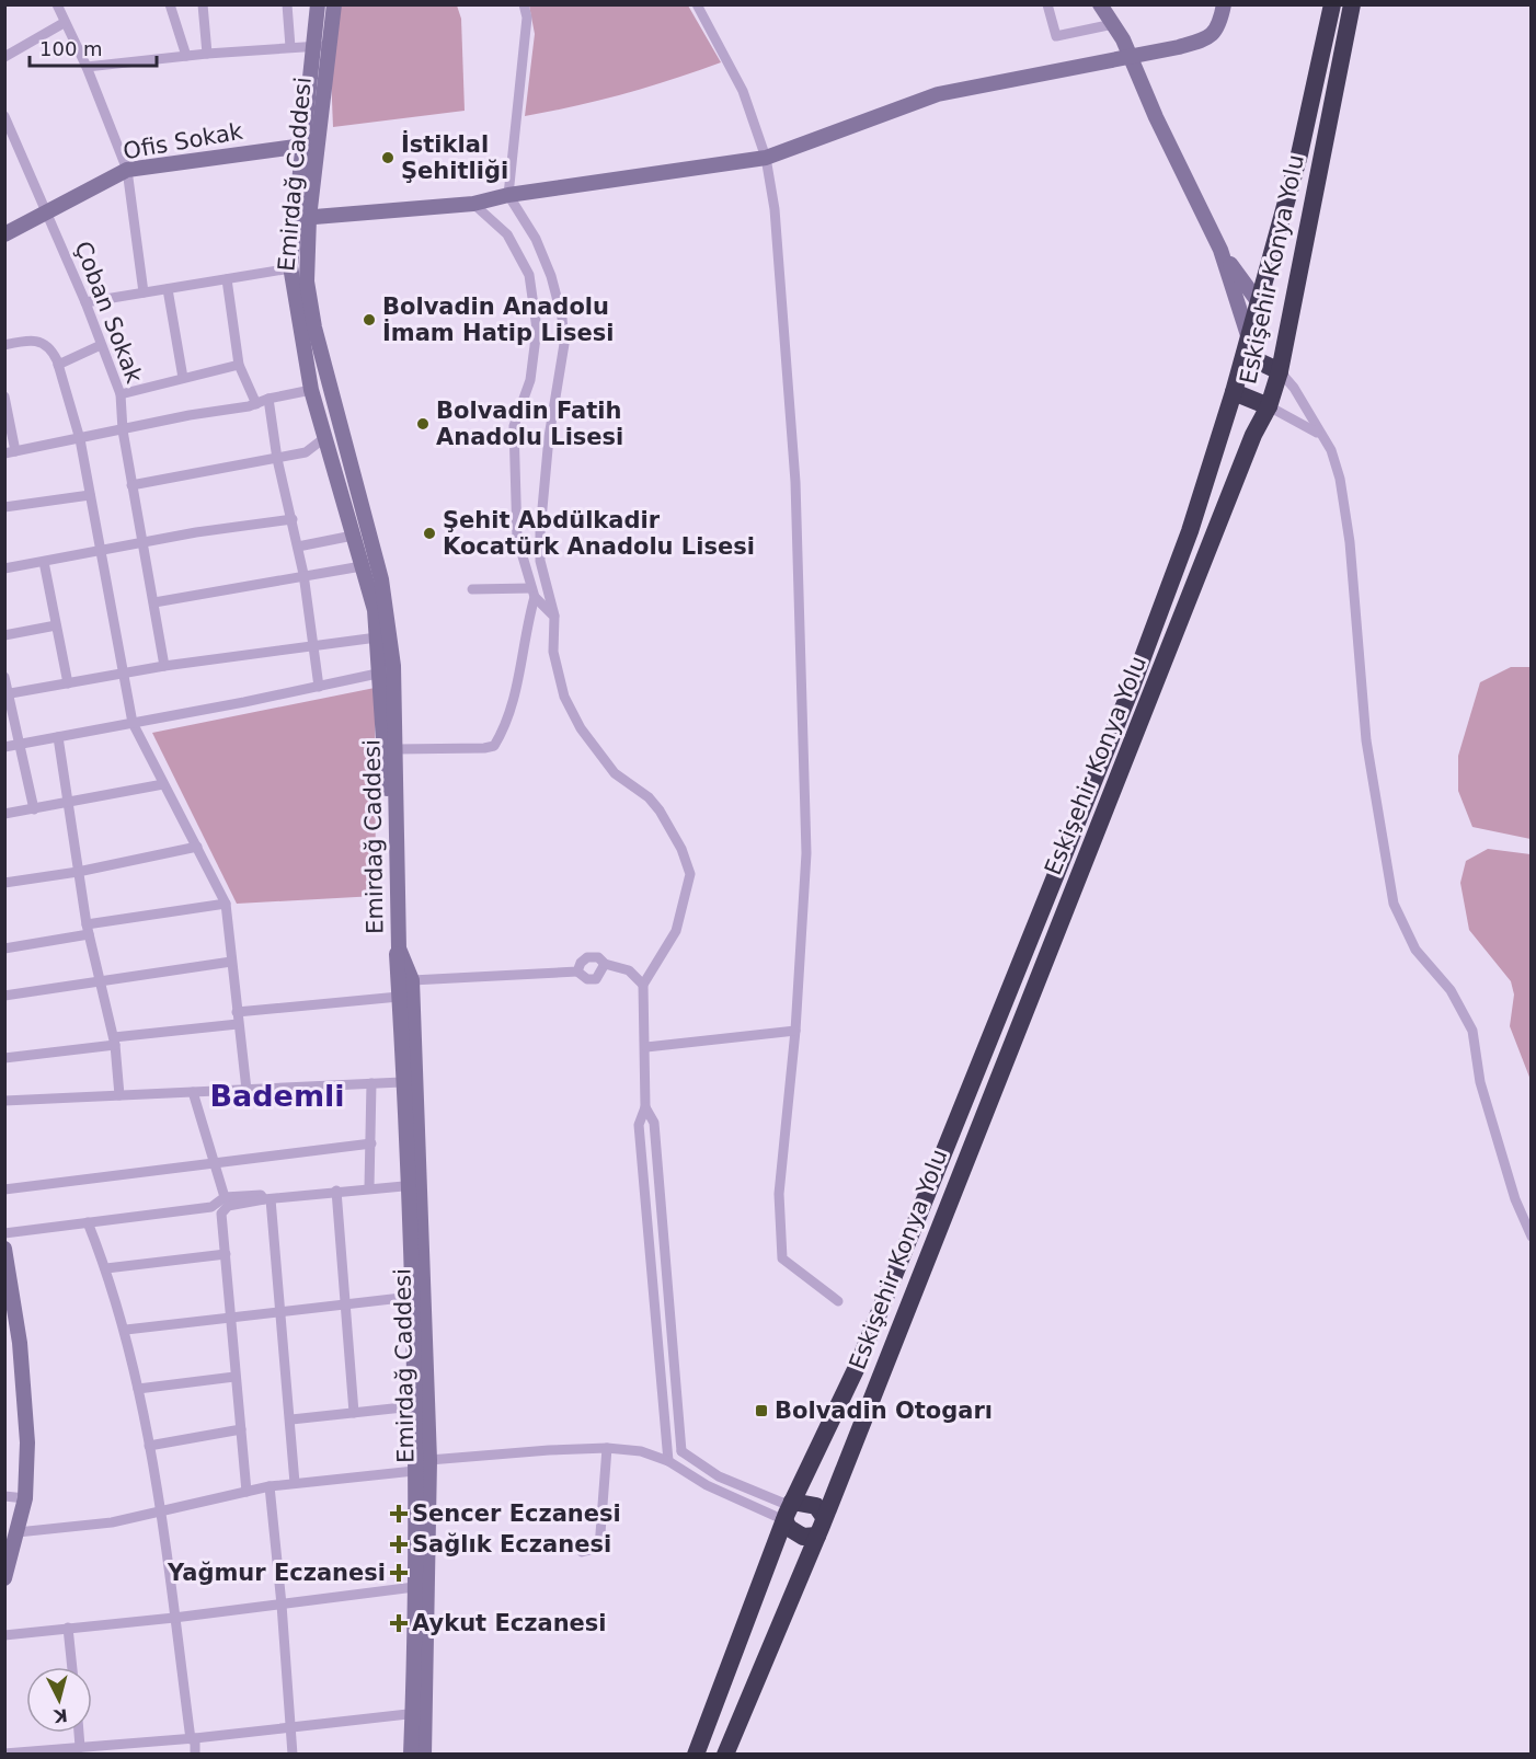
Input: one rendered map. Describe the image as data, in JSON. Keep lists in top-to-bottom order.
{
  "streets": {
    "highway": ["Eskişehir Konya Yolu"],
    "main road": ["Ofis Sokak", "Emirdağ Caddesi"],
    "street": ["Çoban Sokak"]
  },
  "crossings": [
    ["Ofis Sokak", "Emirdağ Caddesi"],
    ["Ofis Sokak", "Çoban Sokak"]
  ],
  "districts": ["Bademli"],
  "places": {
    "other": [
      "İstiklal Şehitliği",
      "Bolvadin Anadolu İmam Hatip Lisesi",
      "Bolvadin Fatih Anadolu Lisesi",
      "Şehit Abdülkadir Kocatürk Anadolu Lisesi"
    ],
    "transit": ["Bolvadin Otogarı"],
    "health": [
      "Sencer Eczanesi",
      "Sağlık Eczanesi",
      "Yağmur Eczanesi",
      "Aykut Eczanesi"
    ]
  },
  "scale_bar": "100 m",
  "north": "bottom"
}
